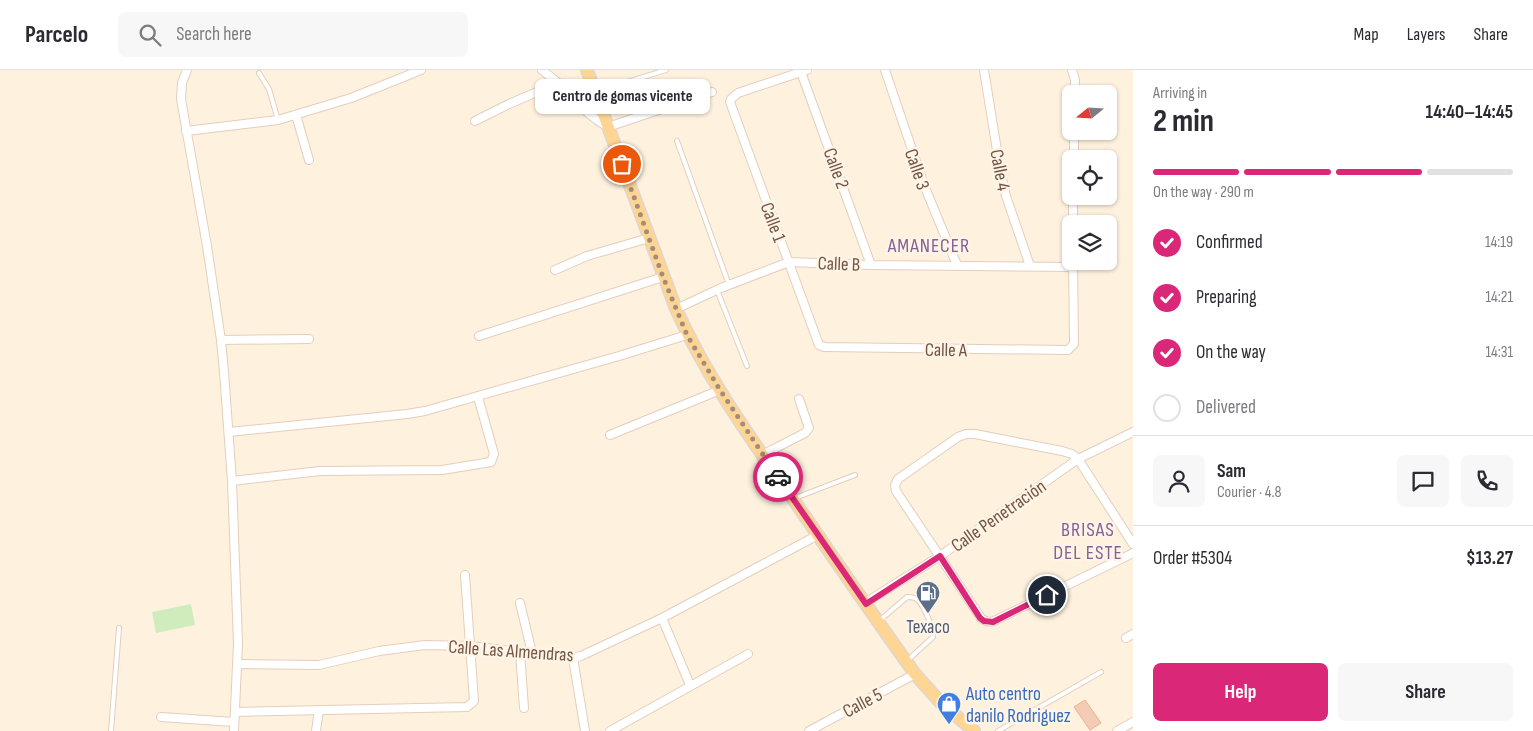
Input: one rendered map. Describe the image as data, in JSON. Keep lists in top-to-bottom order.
{
  "streets": {
    "street": [
      "Calle 2",
      "Calle 3",
      "Calle 4",
      "Calle 1",
      "Calle B",
      "Calle A",
      "Calle Penetración",
      "Calle Las Almendras",
      "Calle 5"
    ]
  },
  "crossings": [
    ["Calle 2", "Calle 1"],
    ["Calle 2", "Calle B"],
    ["Calle 3", "Calle B"],
    ["Calle 4", "Calle B"],
    ["Calle 1", "Calle B"],
    ["Calle 1", "Calle A"]
  ],
  "districts": ["AMANECER", "BRISAS DEL ESTE"],
  "places": {
    "other": ["Centro de gomas vicente"],
    "fuel station": ["Texaco"],
    "shop": ["Auto centro danilo Rodriguez"]
  },
  "north": "left",
  "page": {
    "header": "Parcelo",
    "search": "Search here",
    "nav": ["Map", "Layers", "Share"],
    "heading": ["2 min", "Arriving in", "14:40–14:45"],
    "panel": [
      "Sam",
      "Courier · 4.8",
      "Order #5304",
      "$13.27"
    ],
    "bubble": "Centro de gomas vicente",
    "bar": "On the way · 290 m",
    "list": [
      ["Confirmed", "14:19"],
      ["Preparing", "14:21"],
      ["On the way", "14:31"],
      "Delivered"
    ],
    "buttons": ["Help", "Share"]
  }
}
